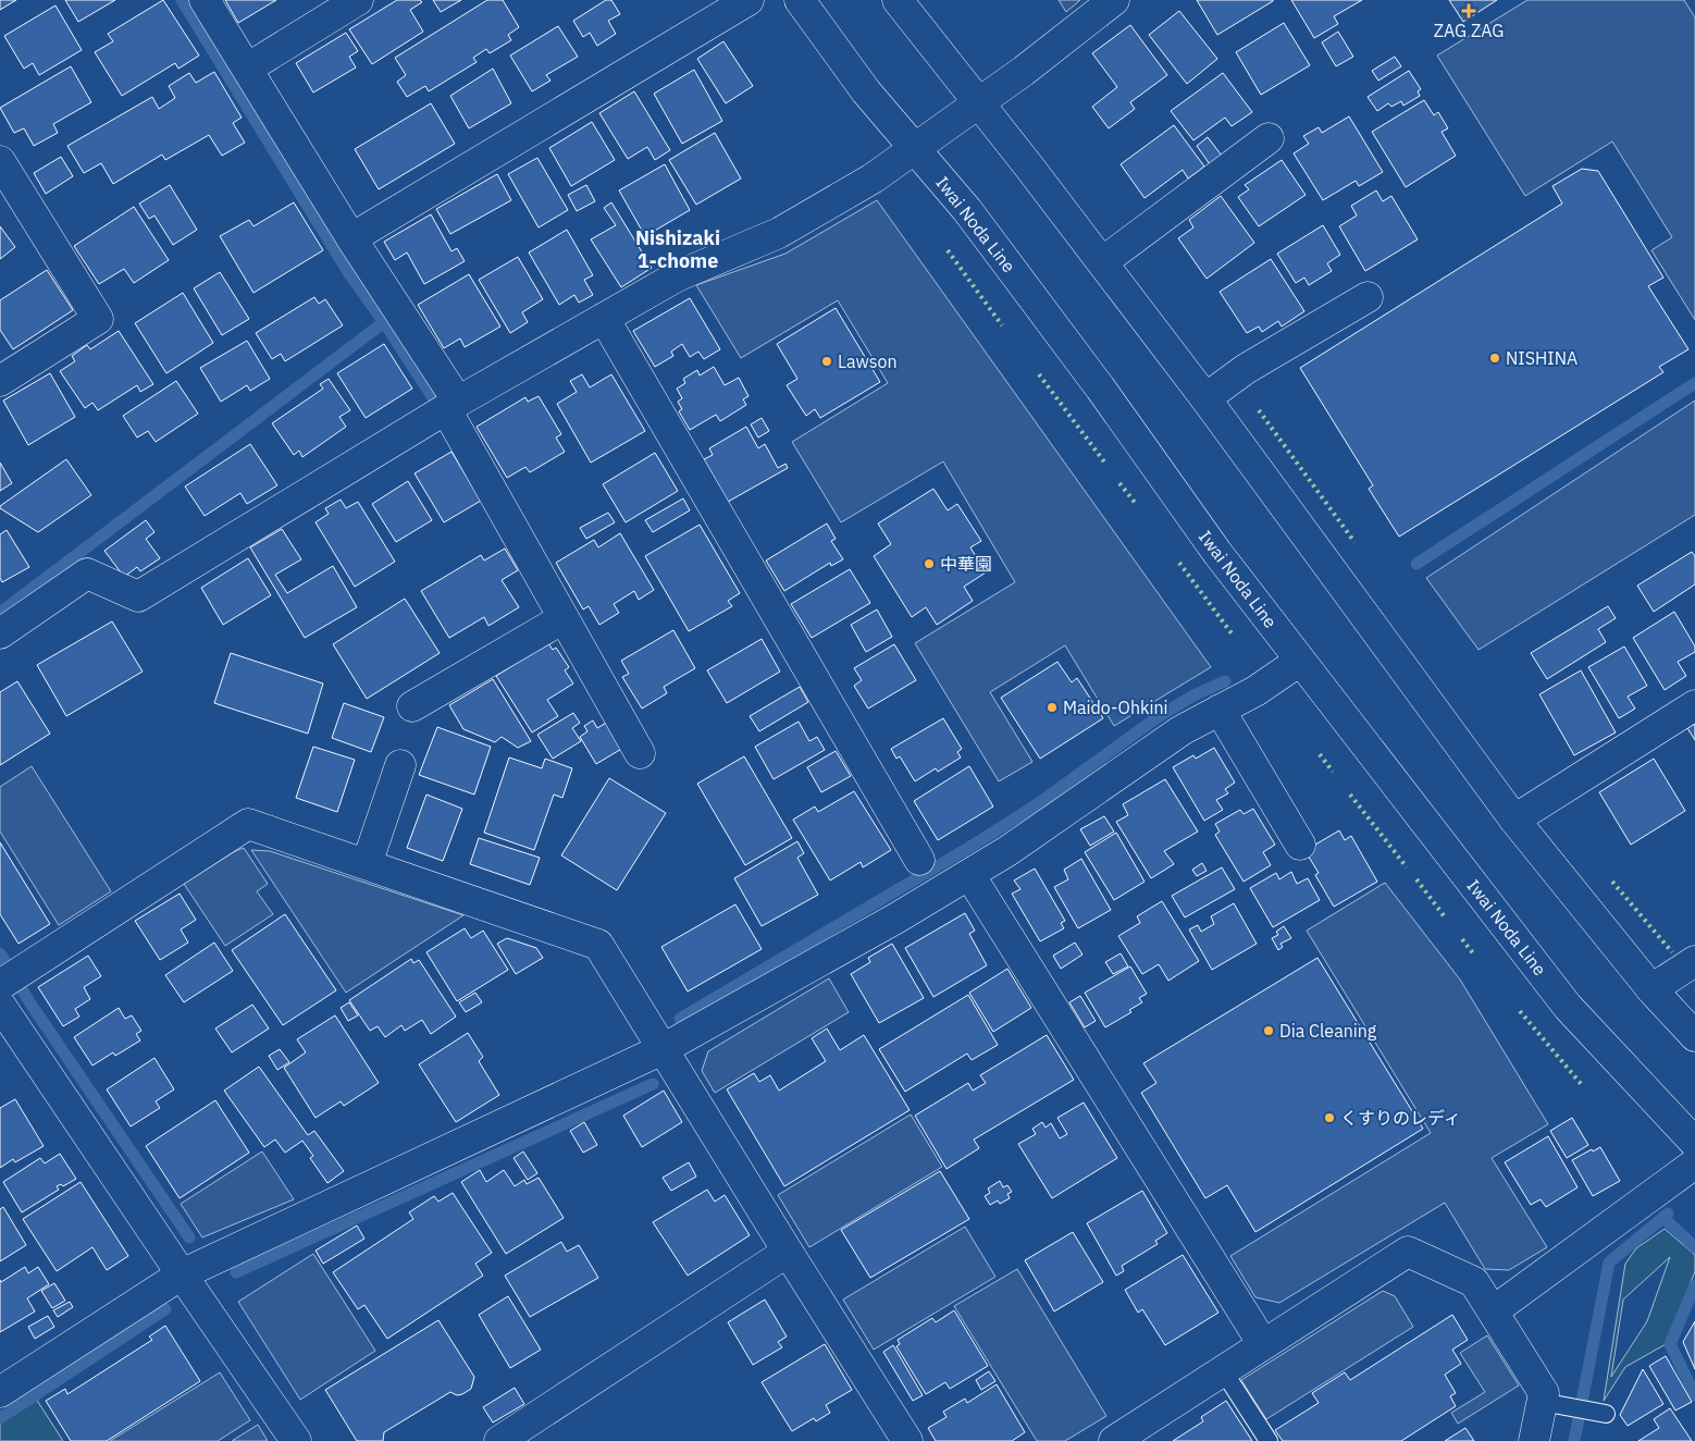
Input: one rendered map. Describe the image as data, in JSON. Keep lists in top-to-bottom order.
{
  "streets": {
    "street": ["Iwai Noda Line"]
  },
  "districts": ["Nishizaki 1-chome"],
  "places": {
    "health": ["ZAG ZAG"],
    "other": [
      "NISHINA",
      "Lawson",
      "中華園",
      "Maido-Ohkini",
      "Dia Cleaning",
      "くすりのレディ"
    ]
  }
}
